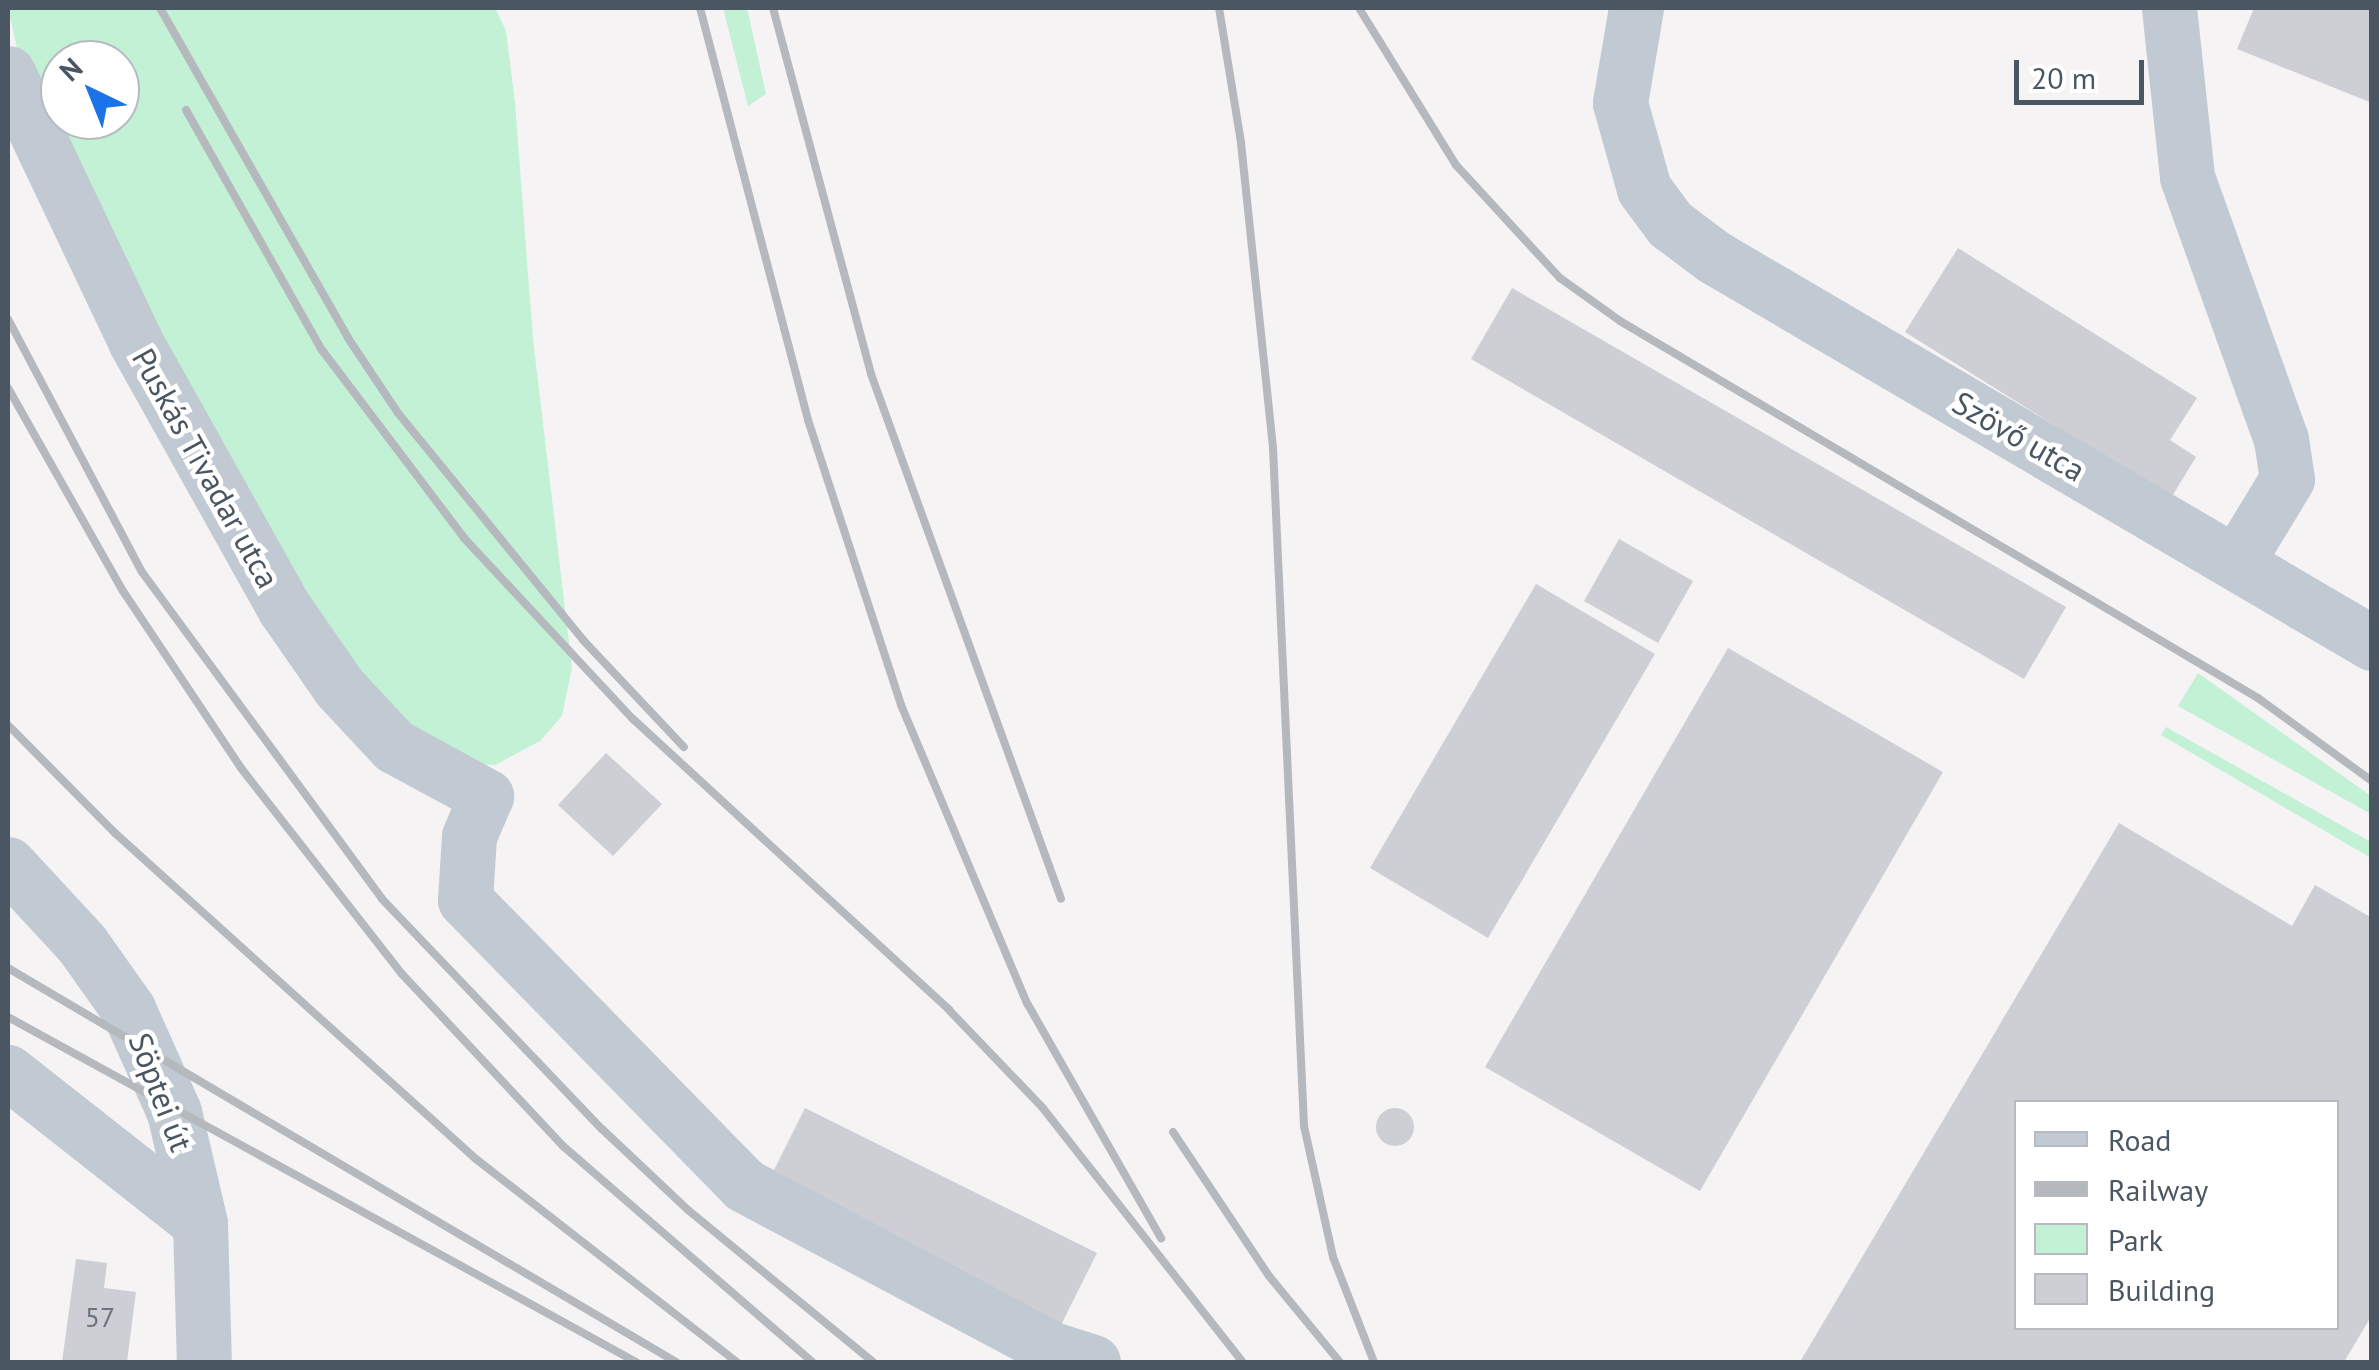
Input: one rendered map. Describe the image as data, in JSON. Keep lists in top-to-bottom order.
{
  "streets": {
    "street": ["Szövő utca", "Puskás Tivadar utca", "Söptei út"]
  },
  "house_numbers": ["57"],
  "legend": [
    "Road",
    "Railway",
    "Park",
    "Building"
  ],
  "scale_bar": "20 m",
  "north": "top left"
}
